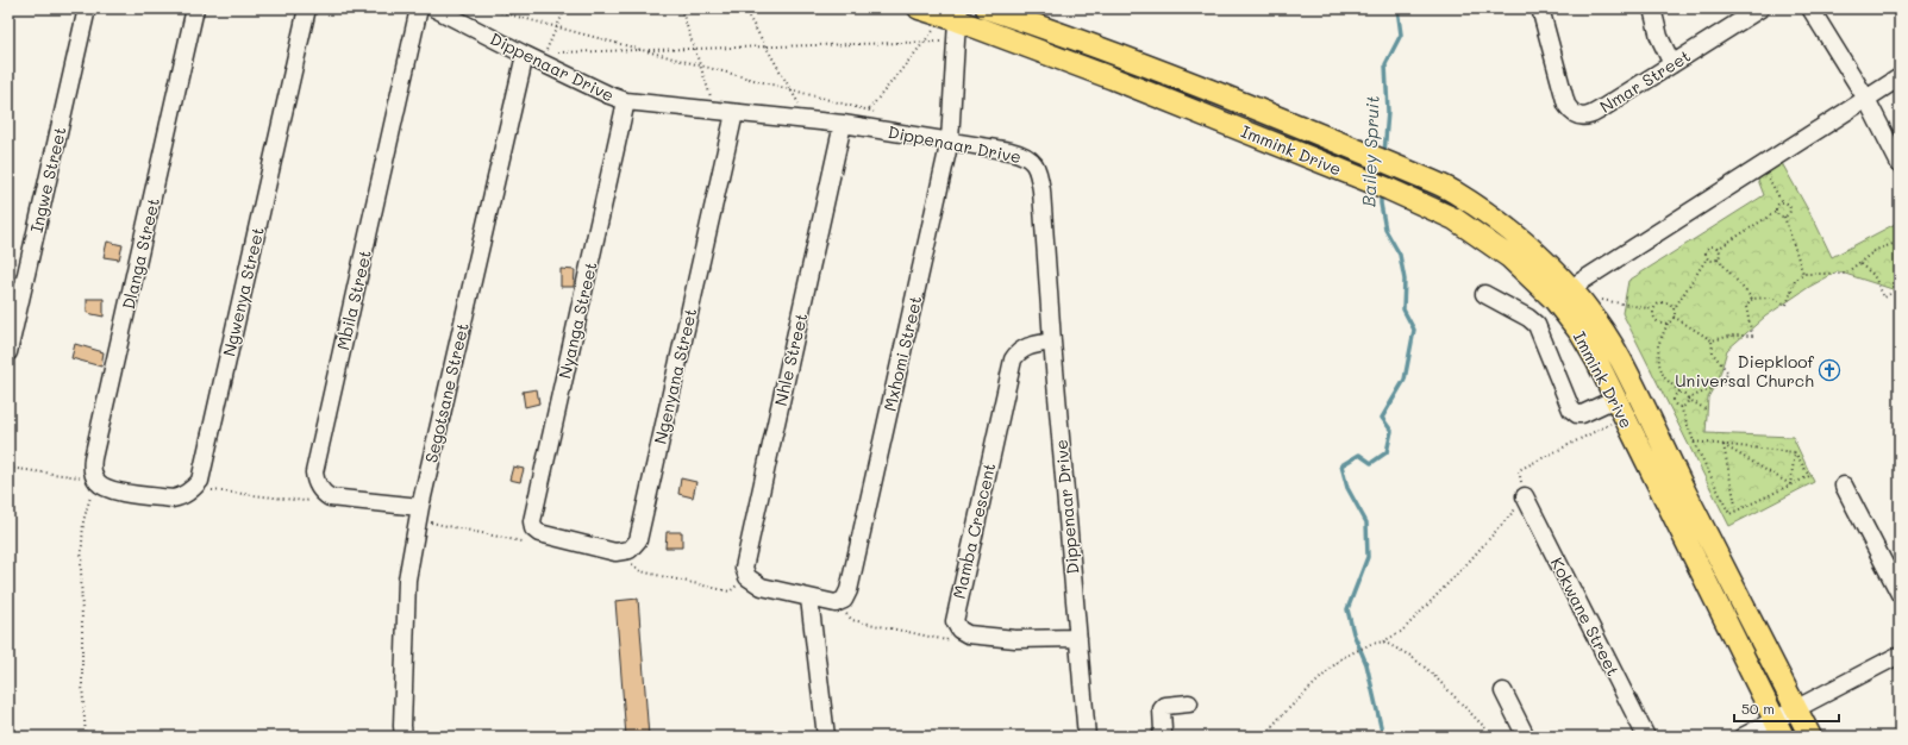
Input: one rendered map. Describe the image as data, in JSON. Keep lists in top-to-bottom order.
{
  "streets": {
    "main road": ["Immink Drive"],
    "street": [
      "Dippenaar Drive",
      "Nmar Street",
      "Ingwe Street",
      "Dlanga Street",
      "Ngwenya Street",
      "Mbila Street",
      "Nyanga Street",
      "Mxhomi Street",
      "Nhle Street",
      "Ngenyana Street",
      "Segotsane Street",
      "Mamba Crescent",
      "Kokwane Street"
    ]
  },
  "crossings": [
    ["Dippenaar Drive", "Nyanga Street"],
    ["Dippenaar Drive", "Mxhomi Street"],
    ["Dippenaar Drive", "Nhle Street"],
    ["Dippenaar Drive", "Ngenyana Street"],
    ["Dippenaar Drive", "Segotsane Street"],
    ["Dippenaar Drive", "Mamba Crescent"],
    ["Immink Drive", "Mxhomi Street"]
  ],
  "water": ["Bailey Spruit"],
  "places": {
    "church": ["Diepkloof Universal Church"]
  },
  "scale_bar": "50 m"
}
